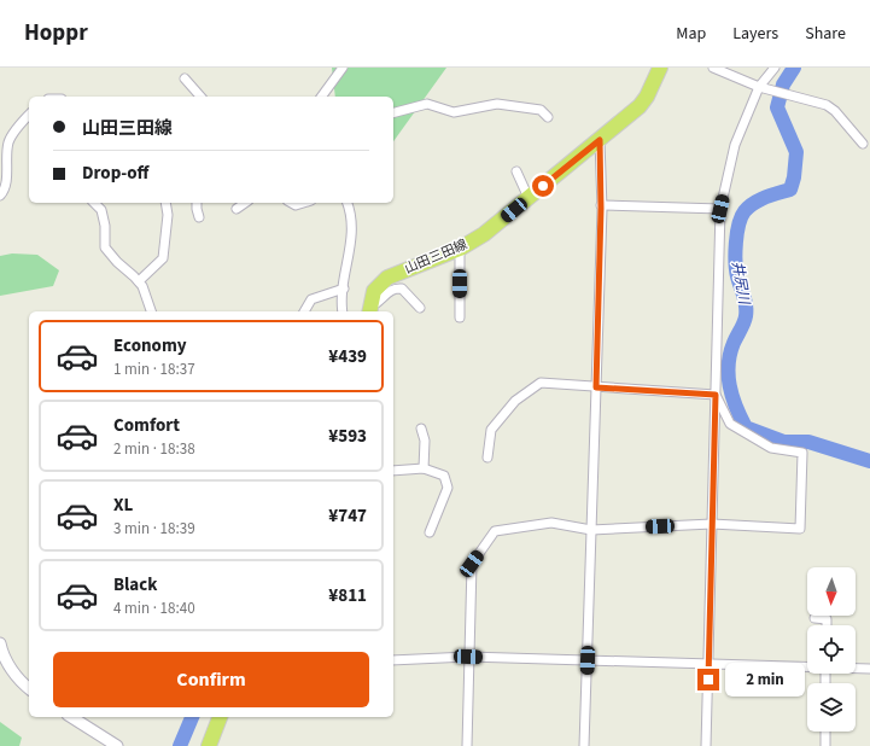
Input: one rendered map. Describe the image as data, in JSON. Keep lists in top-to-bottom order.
{
  "streets": {
    "main road": ["山田三田線"]
  },
  "water": ["井尻川"],
  "north": "bottom",
  "page": {
    "header": "Hoppr",
    "nav": ["Map", "Layers", "Share"],
    "banner": ["山田三田線", "Drop-off"],
    "list": [
      {
        "name": "Economy",
        "note": "1 min · 18:37",
        "value": "¥439"
      },
      {
        "name": "Comfort",
        "note": "2 min · 18:38",
        "value": "¥593"
      },
      {
        "name": "XL",
        "note": "3 min · 18:39",
        "value": "¥747"
      },
      {
        "name": "Black",
        "note": "4 min · 18:40",
        "value": "¥811"
      }
    ],
    "buttons": "Confirm",
    "bubble": "2 min"
  }
}
